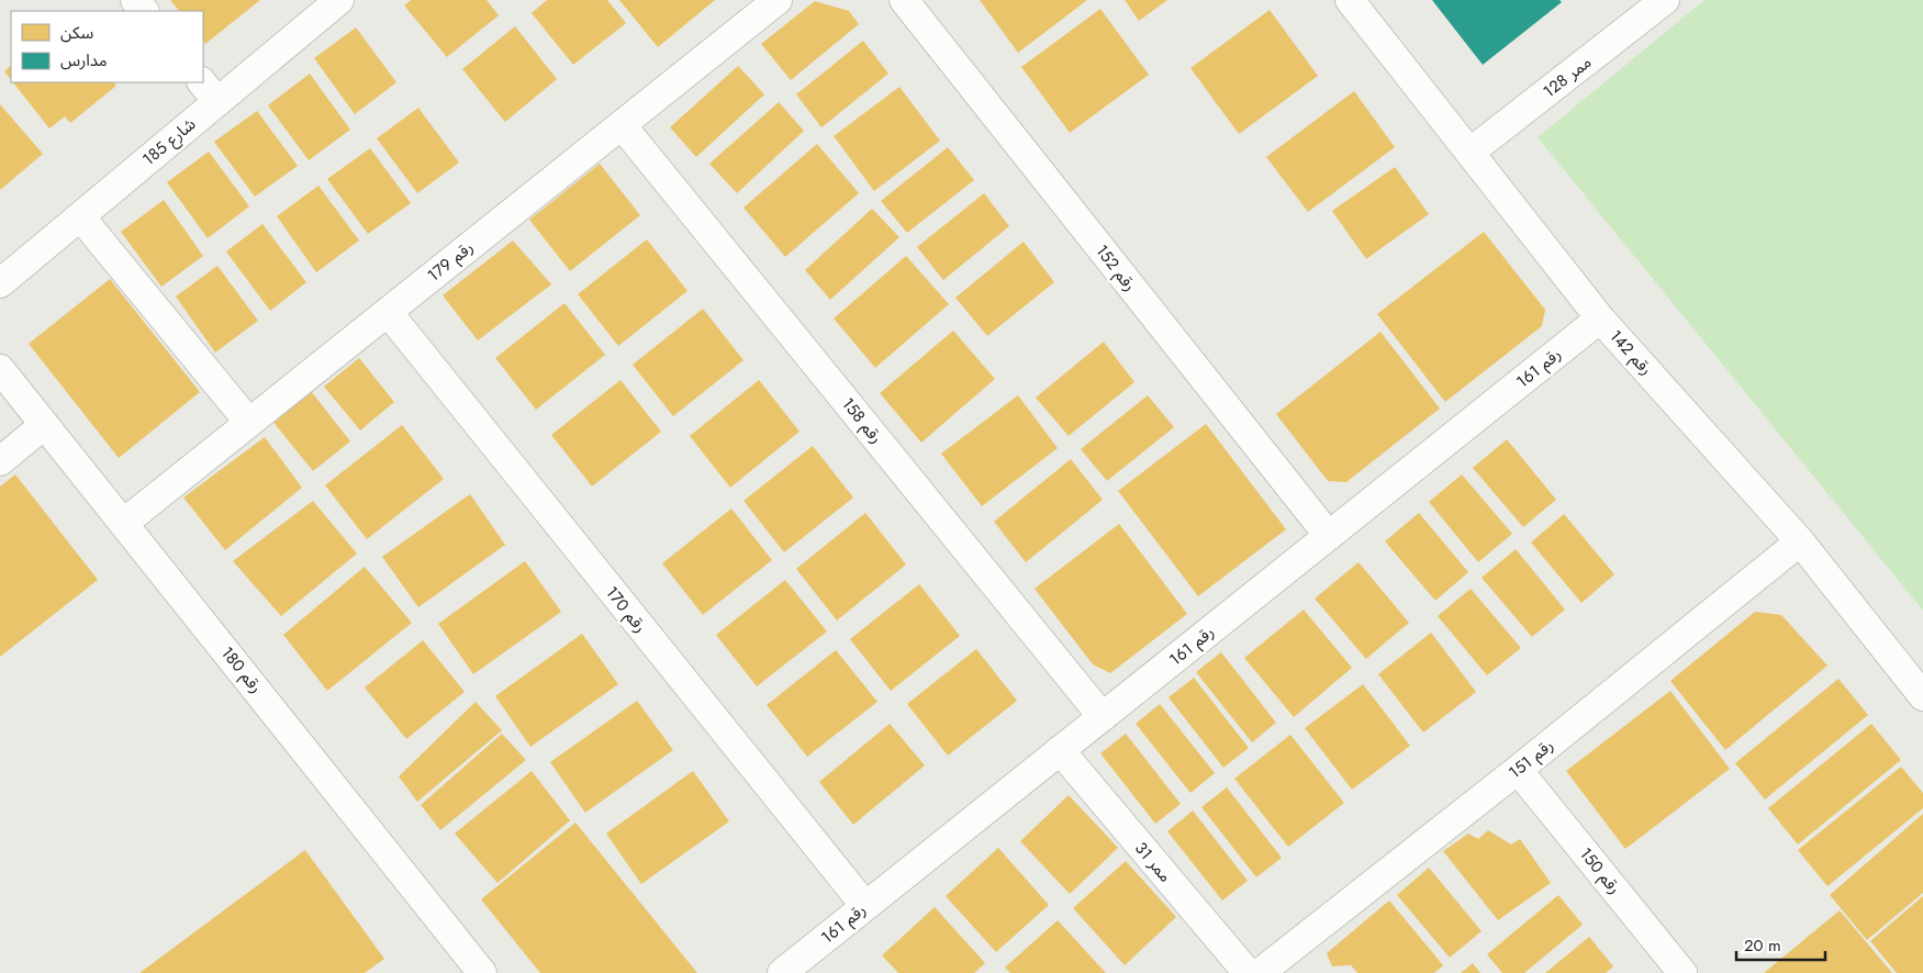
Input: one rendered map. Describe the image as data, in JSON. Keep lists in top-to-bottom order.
{
  "streets": {
    "street": [
      "ممر 128",
      "شارع 185",
      "رقم 179",
      "رقم 152",
      "رقم 142",
      "رقم 161",
      "رقم 158",
      "رقم 170",
      "رقم 180",
      "رقم 151",
      "ممر 31",
      "رقم 150"
    ]
  },
  "crossings": [
    ["ممر 128", "رقم 142"],
    ["رقم 179", "رقم 158"],
    ["رقم 179", "رقم 170"],
    ["رقم 179", "رقم 180"],
    ["رقم 152", "رقم 161"],
    ["رقم 142", "رقم 161"],
    ["رقم 142", "رقم 151"],
    ["رقم 161", "رقم 158"],
    ["رقم 161", "رقم 170"],
    ["رقم 161", "ممر 31"],
    ["رقم 151", "رقم 150"]
  ],
  "legend": ["سكن", "مدارس"],
  "scale_bar": "20 m"
}
